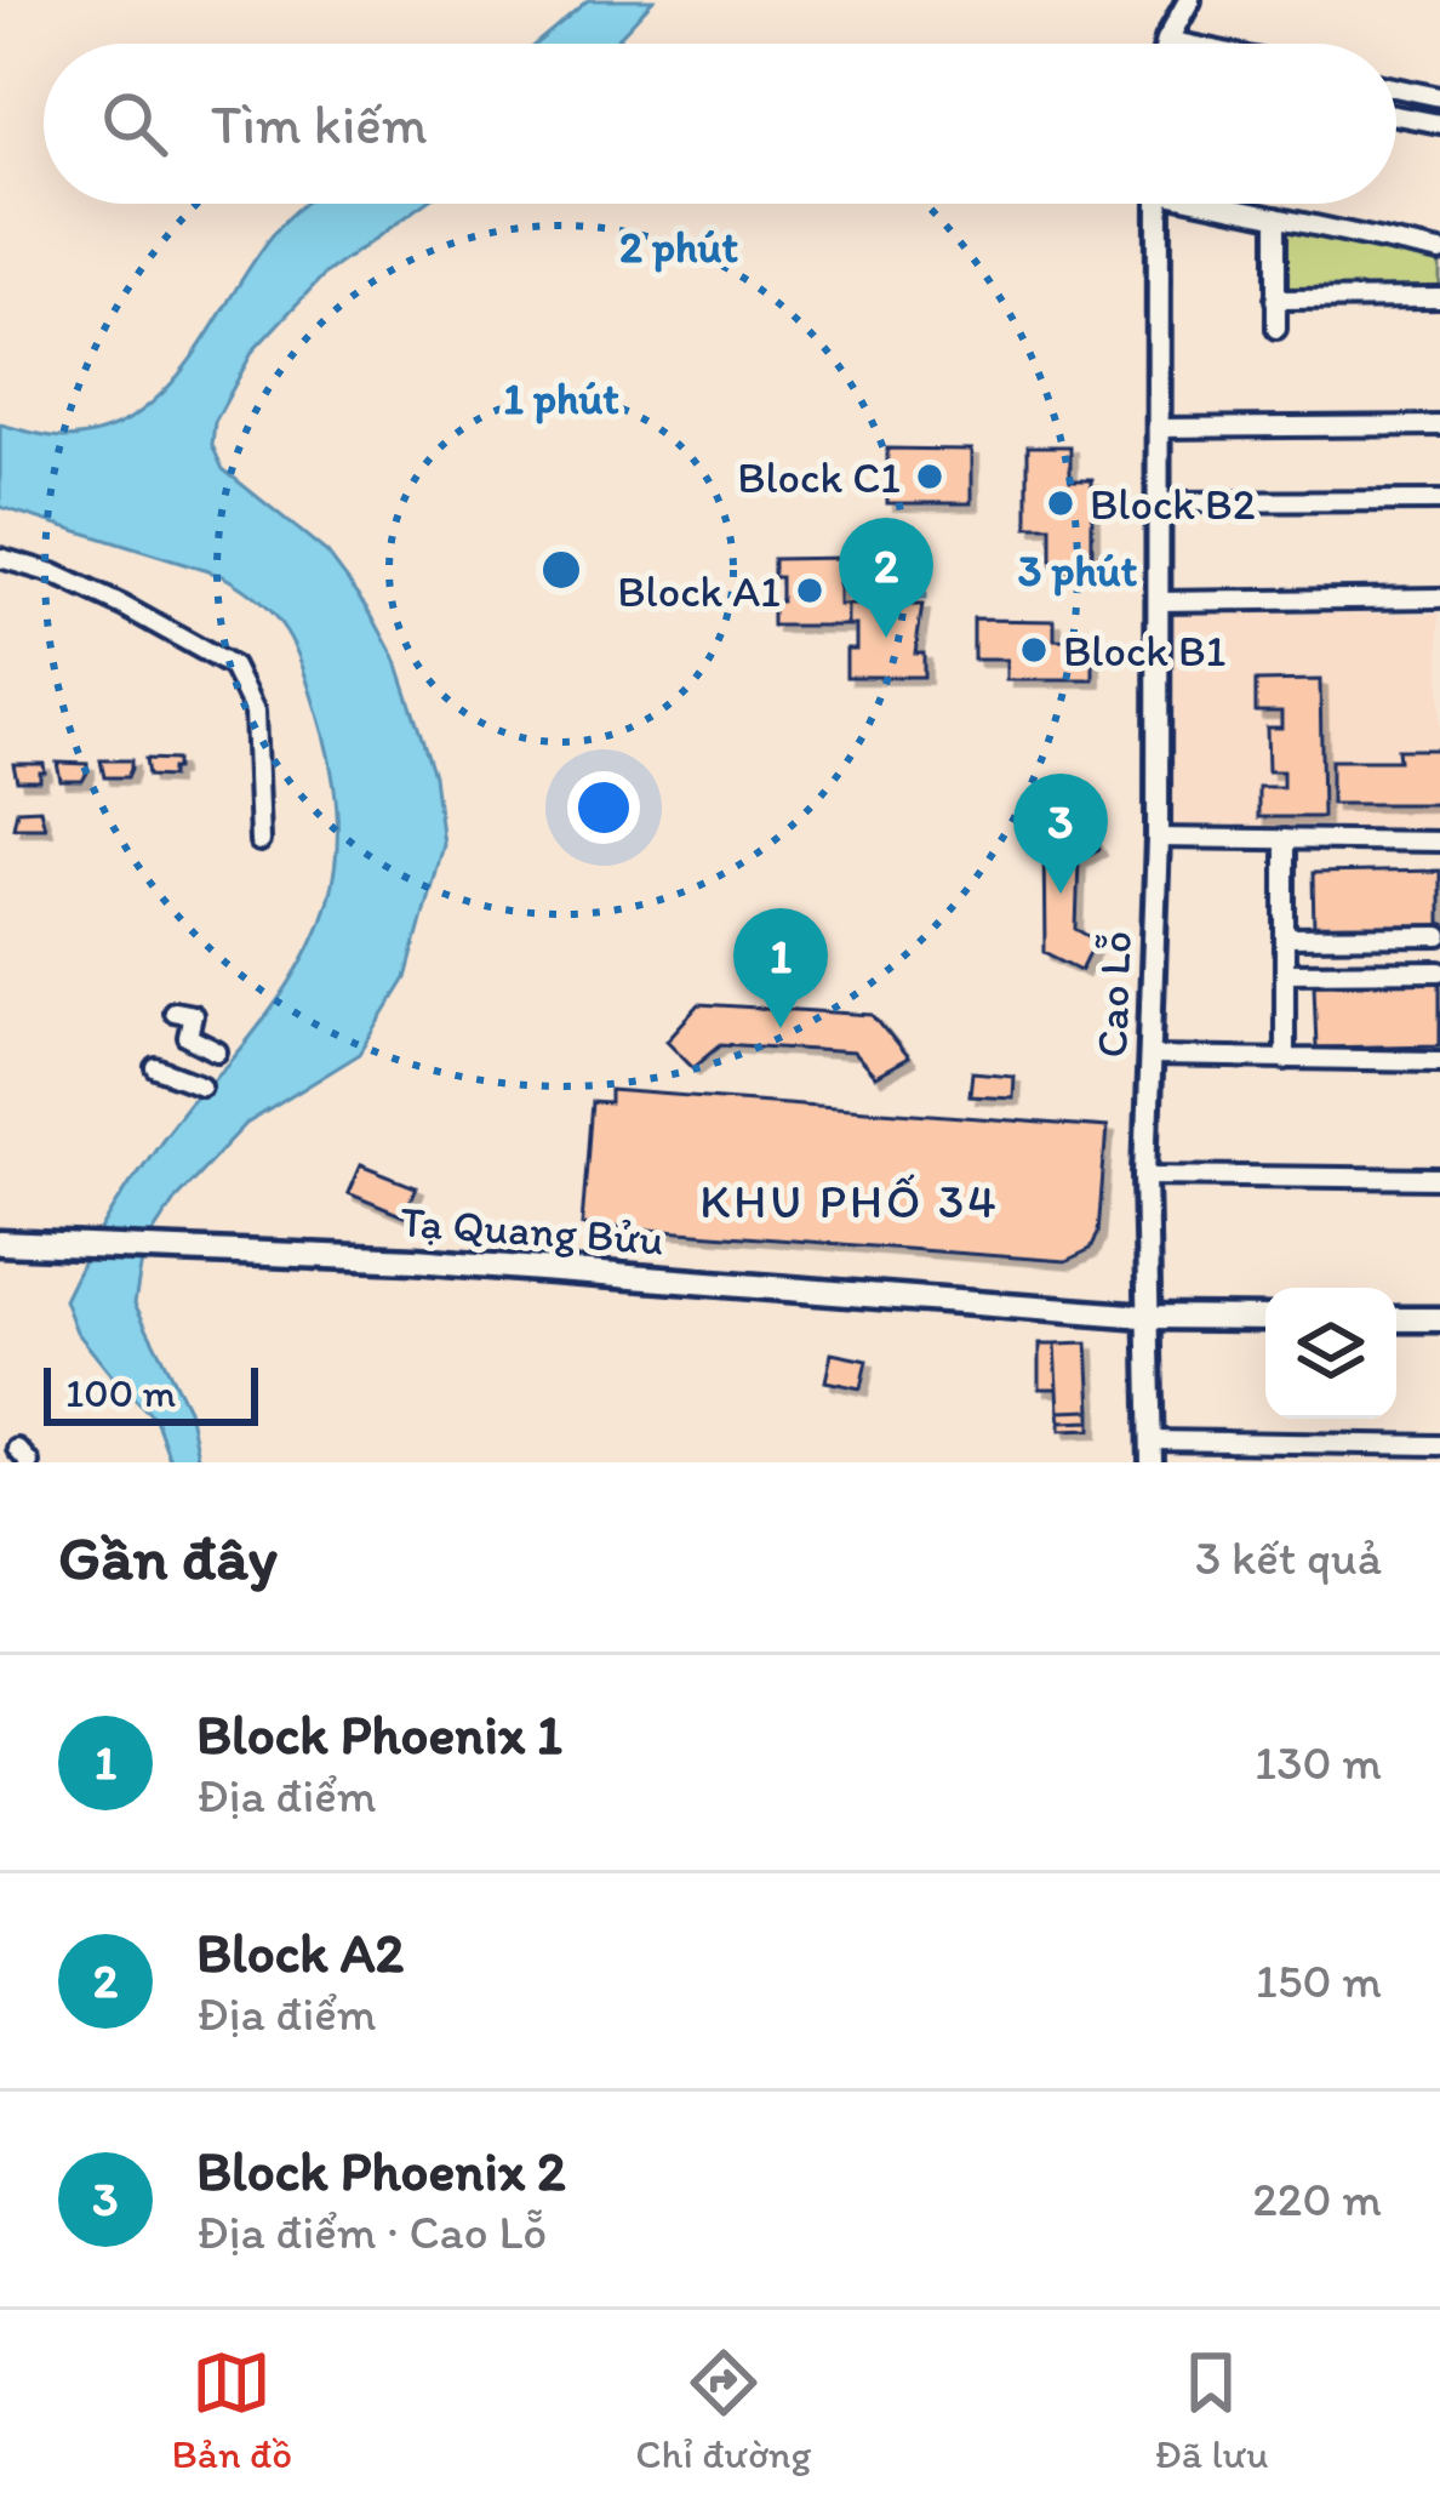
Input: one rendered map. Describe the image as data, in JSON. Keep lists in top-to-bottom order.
{
  "streets": {
    "main road": ["Tạ Quang Bửu"],
    "street": ["Cao Lỗ"]
  },
  "crossings": [
    ["Cao Lỗ", "Tạ Quang Bửu"]
  ],
  "districts": ["KHU PHỐ 34"],
  "places": [
    "Block C1",
    "Block B2",
    "Block A1",
    "Block B1"
  ],
  "scale_bar": "100 m",
  "page": {
    "search": "Tìm kiếm",
    "pins": ["2", "3", "1"],
    "scale": "100 m",
    "heading": ["Gần đây", "3 kết quả"],
    "list": [
      {
        "mark": "1",
        "name": "Block Phoenix 1",
        "note": "Địa điểm",
        "value": "130 m"
      },
      {
        "mark": "2",
        "name": "Block A2",
        "note": "Địa điểm",
        "value": "150 m"
      },
      {
        "mark": "3",
        "name": "Block Phoenix 2",
        "note": "Địa điểm · Cao Lỗ",
        "value": "220 m"
      }
    ],
    "nav": ["Bản đồ", "Chỉ đường", "Đã lưu"]
  },
  "rings": ["2 phút", "1 phút", "3 phút"]
}
